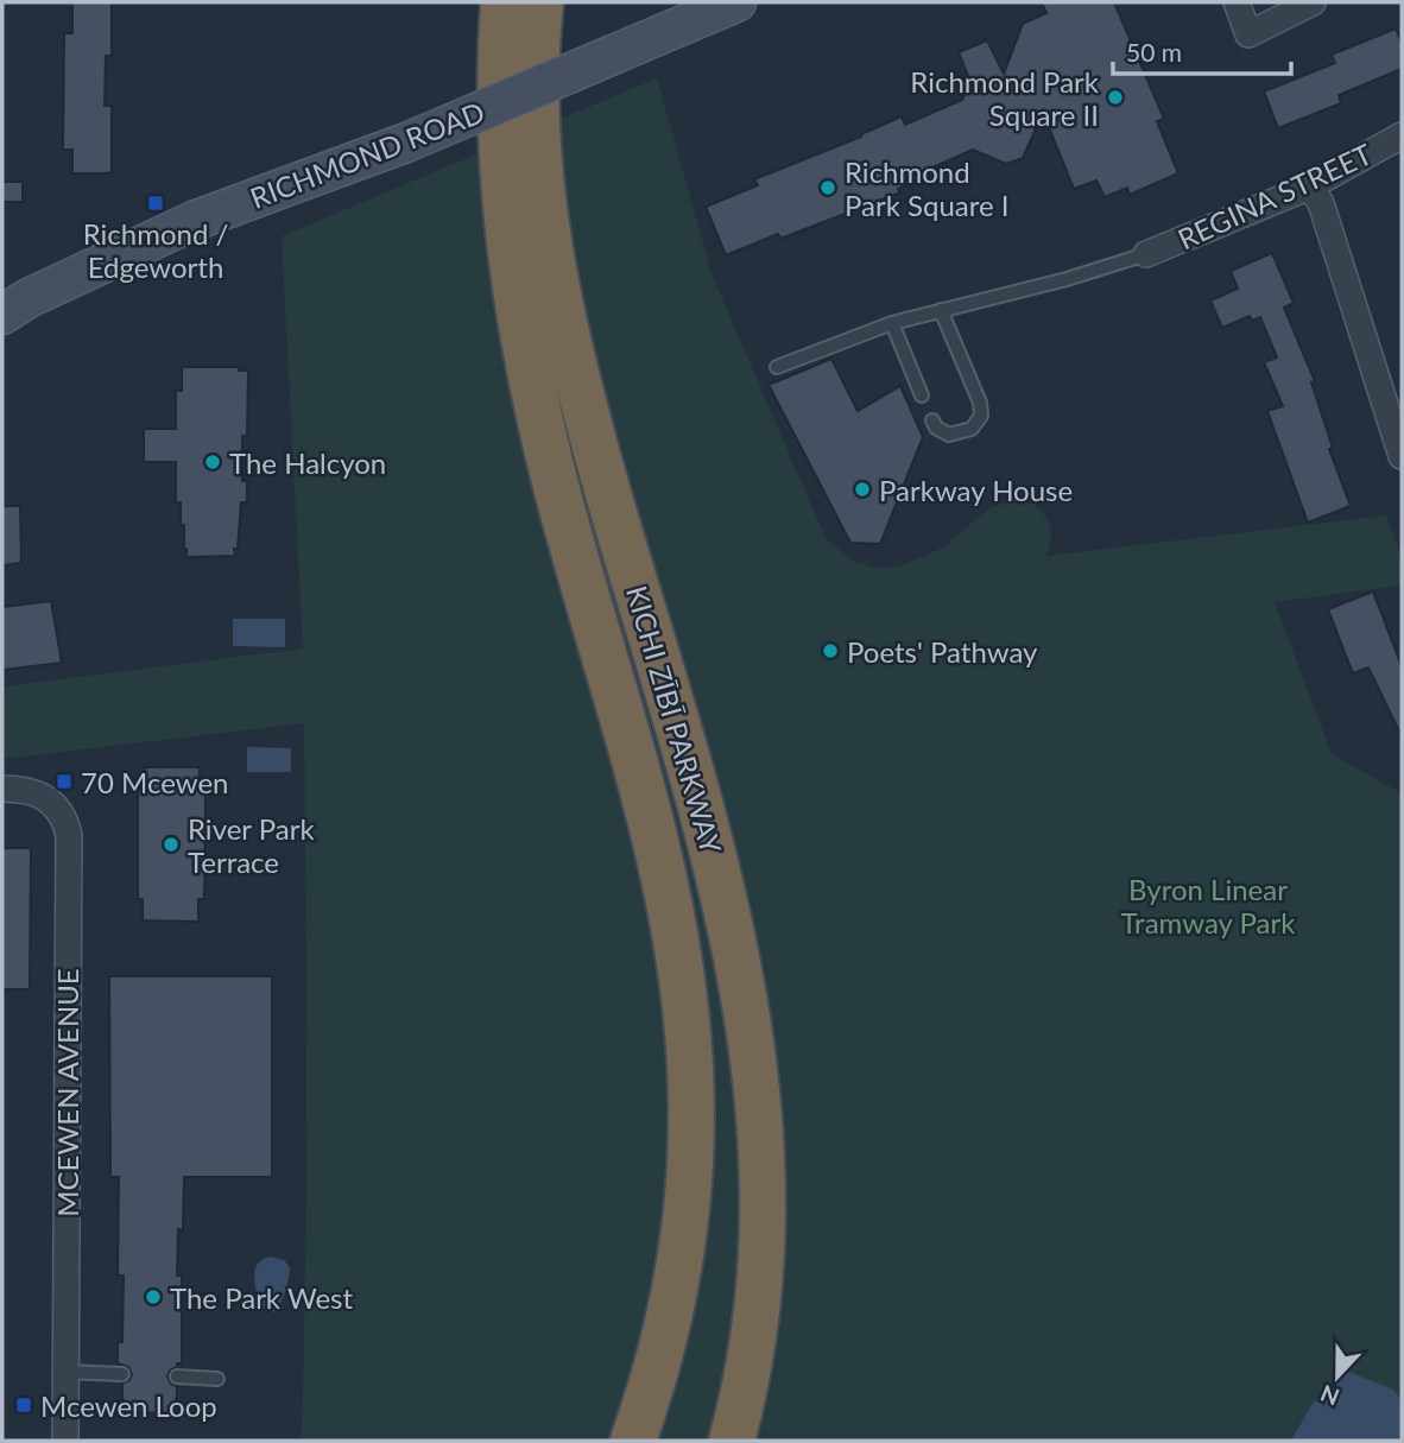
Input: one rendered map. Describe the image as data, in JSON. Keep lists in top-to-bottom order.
{
  "streets": {
    "highway": ["KICHI ZĪBĪ PARKWAY"],
    "main road": ["RICHMOND ROAD"],
    "street": ["REGINA STREET", "MCEWEN AVENUE"]
  },
  "parks": ["Byron Linear Tramway Park"],
  "places": {
    "other": [
      "Richmond Park Square II",
      "Richmond Park Square I",
      "The Halcyon",
      "Parkway House",
      "Poets' Pathway",
      "River Park Terrace",
      "The Park West"
    ],
    "transit": ["Richmond / Edgeworth", "70 Mcewen", "Mcewen Loop"]
  },
  "scale_bar": "50 m",
  "north": "bottom"
}
